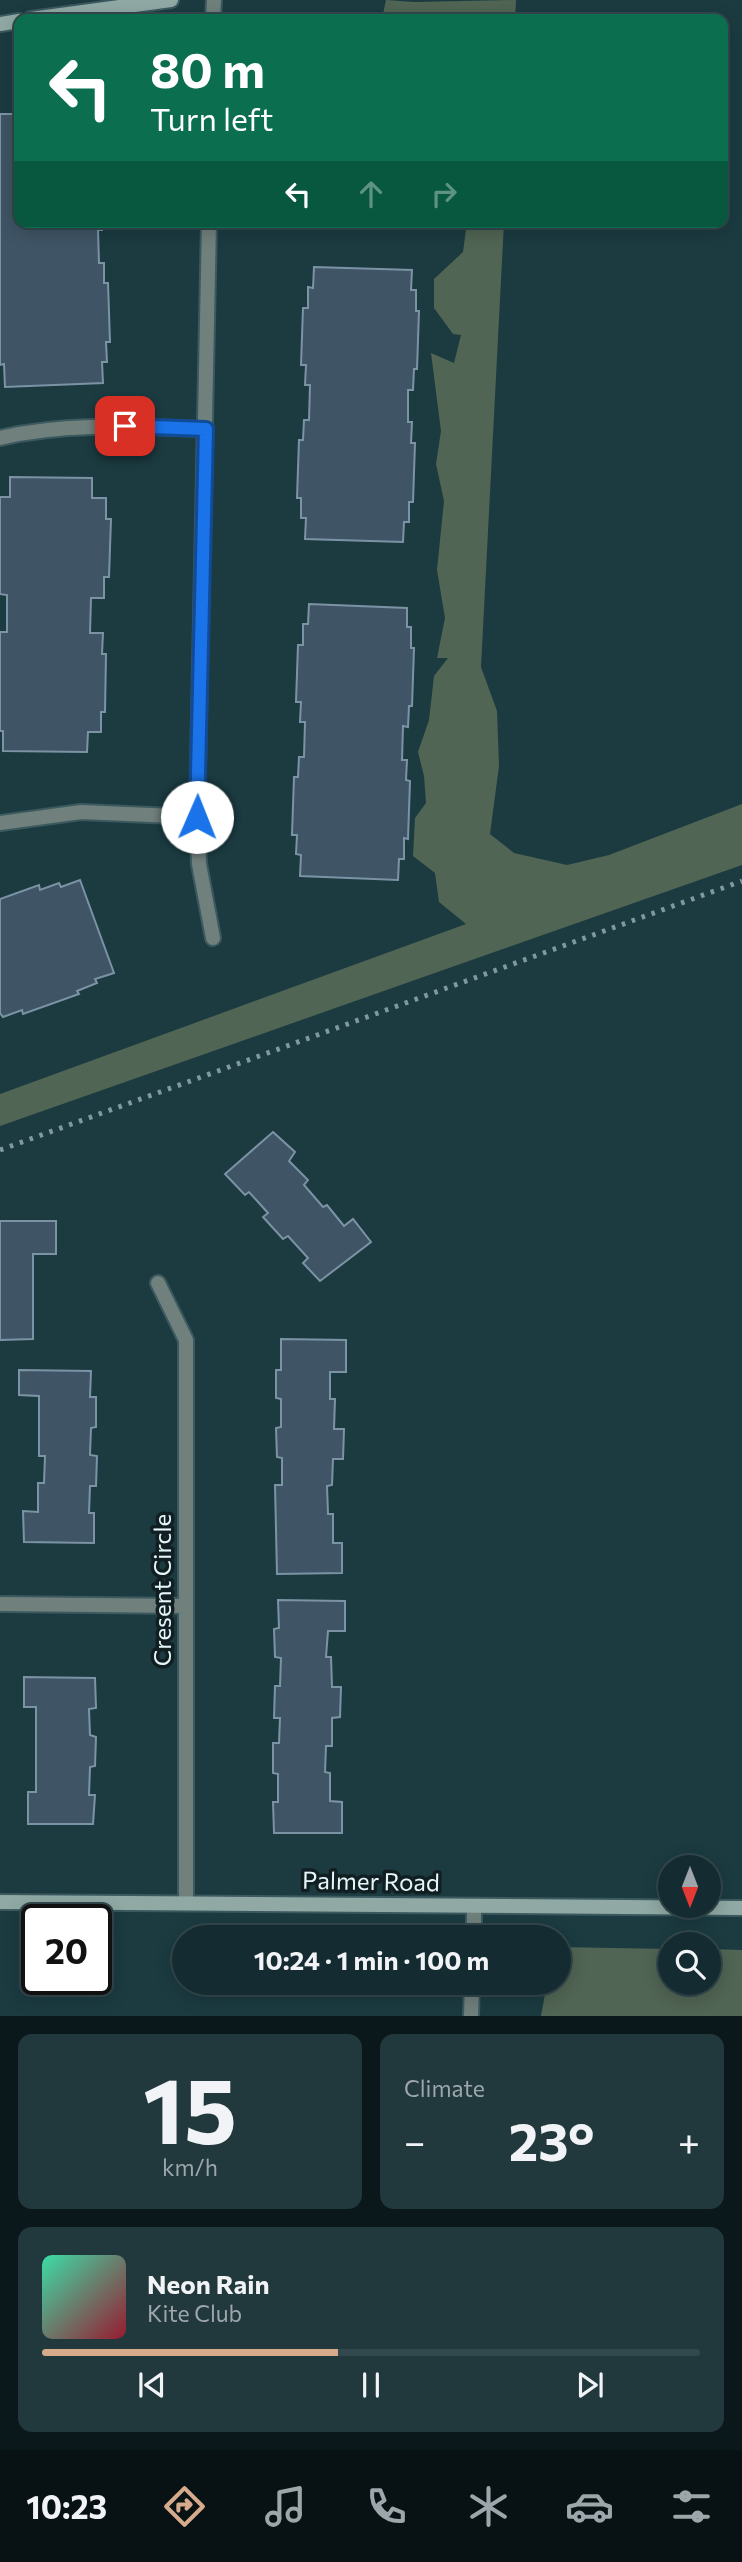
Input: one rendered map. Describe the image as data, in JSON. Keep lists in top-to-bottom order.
{
  "streets": {
    "street": ["Cresent Circle", "Palmer Road"]
  },
  "crossings": [
    ["Cresent Circle", "Palmer Road"]
  ],
  "north": "bottom",
  "page": {
    "turn": ["80 m", "Turn left"],
    "limit": "20",
    "trip": "10:24 · 1 min · 100 m",
    "tile": [
      ["15", "km/h"],
      "Climate"
    ],
    "heat": ["−", "23°", "+"],
    "song": ["Neon Rain", "Kite Club"],
    "tabs": "10:23"
  }
}
